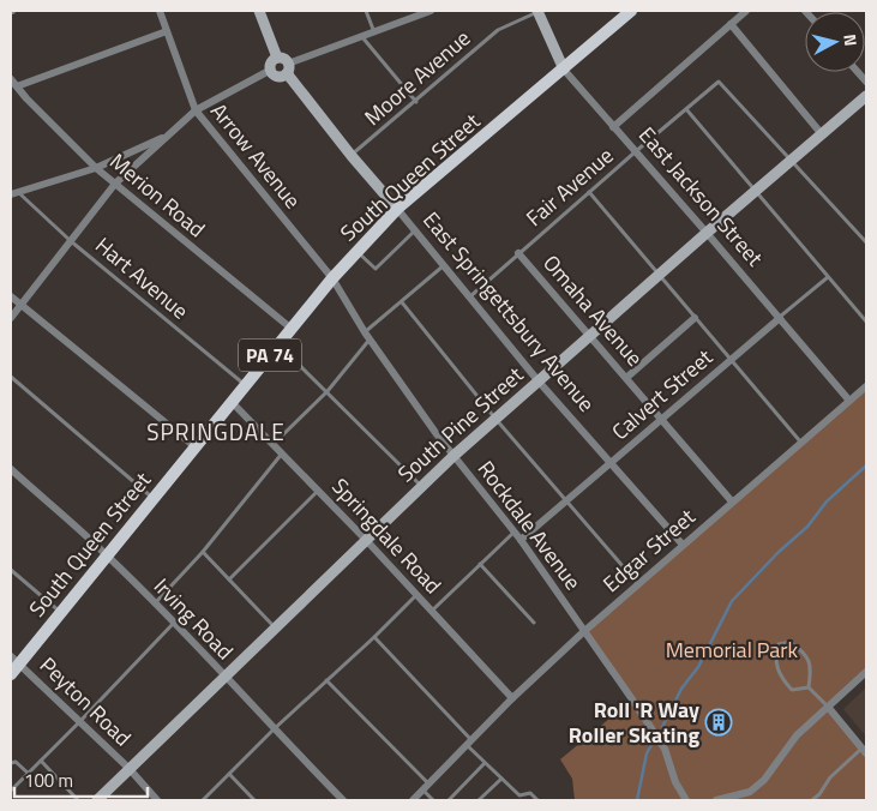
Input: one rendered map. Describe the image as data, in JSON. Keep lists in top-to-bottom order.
{
  "streets": {
    "main road": ["South Queen Street", "PA 74"],
    "street": [
      "Arrow Avenue",
      "Merion Road",
      "East Jackson Street",
      "Omaha Avenue",
      "East Springettsbury Avenue",
      "Calvert Street",
      "South Pine Street",
      "Rockdale Avenue",
      "Springdale Road",
      "Edgar Street",
      "Irving Road",
      "Peyton Road"
    ],
    "lane": ["Moore Avenue", "Fair Avenue", "Hart Avenue"]
  },
  "crossings": [
    ["Moore Avenue", "East Jackson Street"],
    ["Moore Avenue", "East Springettsbury Avenue"],
    ["Arrow Avenue", "South Queen Street"],
    ["Arrow Avenue", "Rockdale Avenue"],
    ["South Queen Street", "Merion Road"],
    ["South Queen Street", "East Jackson Street"],
    ["South Queen Street", "Hart Avenue"],
    ["South Queen Street", "East Springettsbury Avenue"],
    ["South Queen Street", "Rockdale Avenue"],
    ["South Queen Street", "Springdale Road"],
    ["South Queen Street", "Irving Road"],
    ["South Queen Street", "Peyton Road"],
    ["Fair Avenue", "East Jackson Street"],
    ["Fair Avenue", "Omaha Avenue"],
    ["Fair Avenue", "East Springettsbury Avenue"],
    ["Fair Avenue", "South Pine Street"],
    ["East Jackson Street", "Calvert Street"],
    ["East Jackson Street", "South Pine Street"],
    ["East Jackson Street", "Edgar Street"],
    ["Omaha Avenue", "Calvert Street"],
    ["Omaha Avenue", "South Pine Street"],
    ["Omaha Avenue", "Edgar Street"],
    ["East Springettsbury Avenue", "Calvert Street"],
    ["East Springettsbury Avenue", "South Pine Street"],
    ["East Springettsbury Avenue", "Edgar Street"],
    ["Calvert Street", "Rockdale Avenue"],
    ["South Pine Street", "Rockdale Avenue"],
    ["South Pine Street", "Springdale Road"],
    ["South Pine Street", "Irving Road"],
    ["South Pine Street", "Peyton Road"],
    ["Rockdale Avenue", "Edgar Street"],
    ["Springdale Road", "Edgar Street"]
  ],
  "districts": ["SPRINGDALE"],
  "parks": ["Memorial Park"],
  "places": {
    "building": ["Roll 'R Way Roller Skating"]
  },
  "scale_bar": "100 m",
  "north": "right"
}
